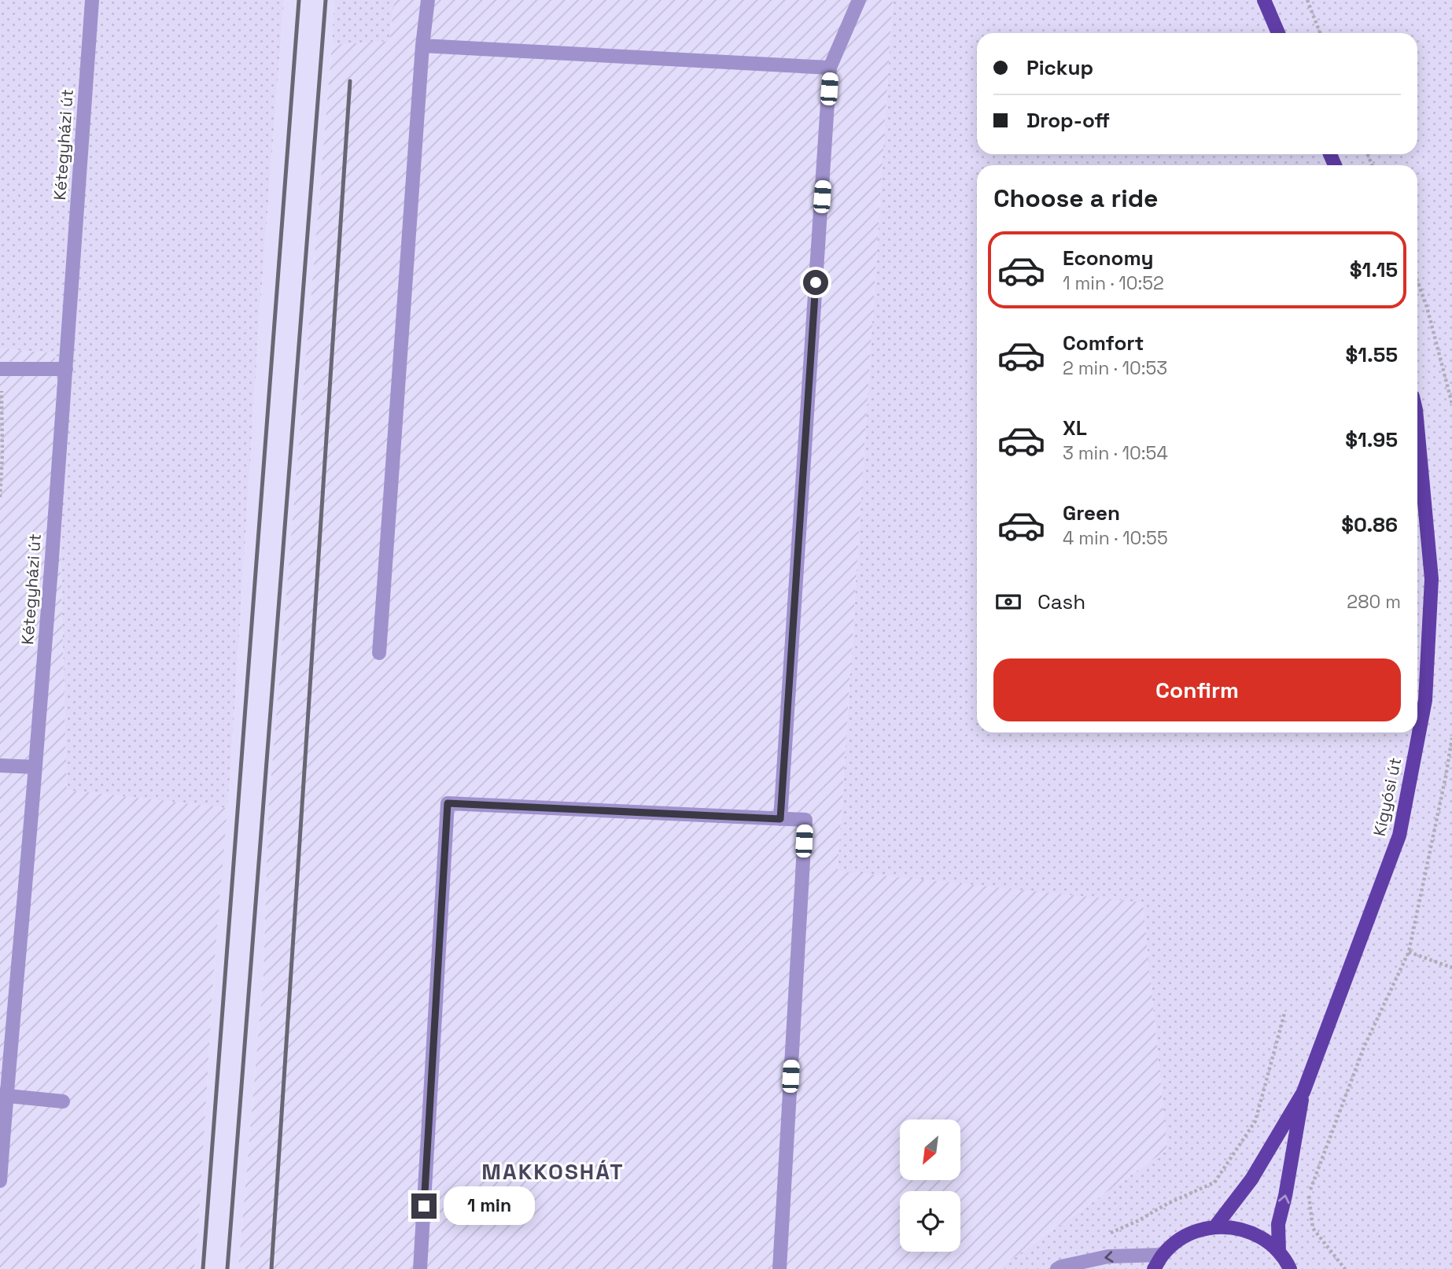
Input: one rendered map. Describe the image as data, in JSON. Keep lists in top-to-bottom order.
{
  "streets": {
    "main road": ["Kígyósi út"],
    "street": ["Kétegyházi út"]
  },
  "districts": ["MAKKOSHÁT"],
  "north": "bottom left",
  "page": {
    "banner": ["Pickup", "Drop-off"],
    "heading": "Choose a ride",
    "list": [
      {
        "name": "Economy",
        "note": "1 min · 10:52",
        "value": "$1.15"
      },
      {
        "name": "Comfort",
        "note": "2 min · 10:53",
        "value": "$1.55"
      },
      {
        "name": "XL",
        "note": "3 min · 10:54",
        "value": "$1.95"
      },
      {
        "name": "Green",
        "note": "4 min · 10:55",
        "value": "$0.86"
      }
    ],
    "pay": ["Cash", "280 m"],
    "buttons": "Confirm",
    "bubble": "1 min"
  }
}
